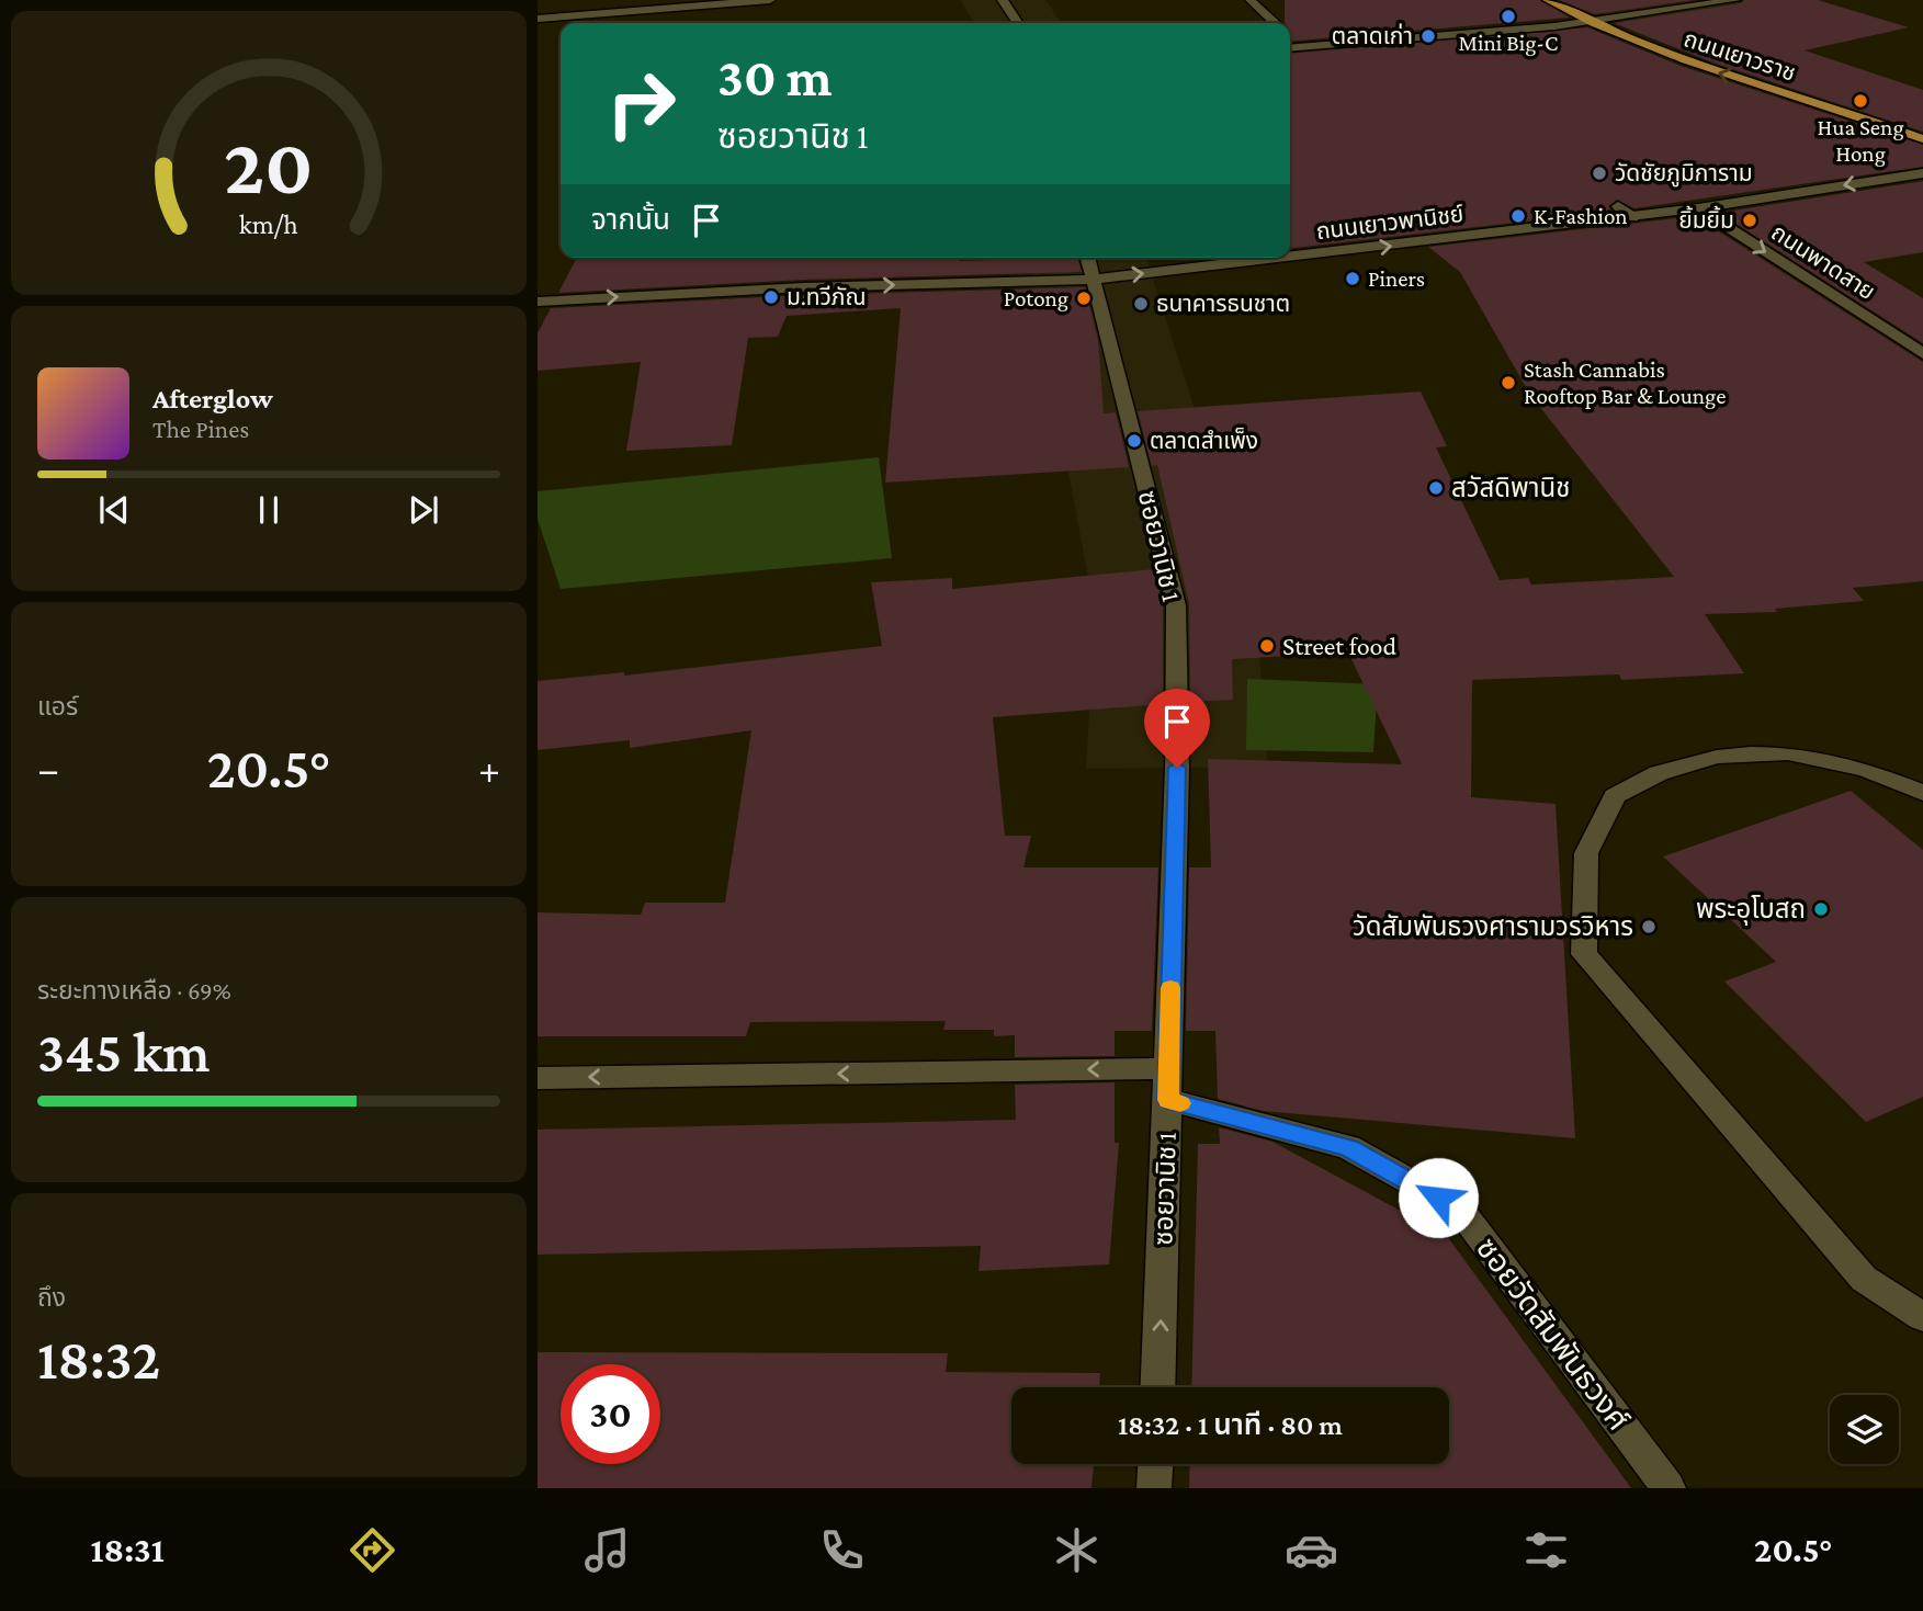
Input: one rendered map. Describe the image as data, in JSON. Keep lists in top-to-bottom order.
{
  "streets": {
    "main road": ["ถนนเยาวราช"],
    "street": [
      "ถนนเยาวพานิชย์",
      "ถนนพาดสาย",
      "ซอยวานิช 1",
      "ซอยวัดสัมพันธวงศ์"
    ]
  },
  "crossings": [
    ["ถนนเยาวพานิชย์", "ถนนพาดสาย"],
    ["ถนนเยาวพานิชย์", "ซอยวานิช 1"],
    ["ซอยวานิช 1", "ซอยวัดสัมพันธวงศ์"]
  ],
  "one_way": ["ถนนเยาวราช", "ถนนพาดสาย"],
  "places": [
    "Mini Big-C",
    "ตลาดเก่า",
    "Hua Seng Hong",
    "วัดชัยภูมิการาม",
    "K-Fashion",
    "ยิ้มยิ้ม",
    "Piners",
    "ม.ทวีภัณ",
    "Potong",
    "ธนาคารธนชาต",
    "Stash Cannabis Rooftop Bar & Lounge",
    "ตลาดสำเพ็ง",
    "สวัสดิพานิช",
    "Street food",
    "พระอุโบสถ",
    "วัดสัมพันธวงศารามวรวิหาร"
  ],
  "page": {
    "turn": ["30 m", "ซอยวานิช 1"],
    "then": "จากนั้น",
    "song": ["Afterglow", "The Pines"],
    "tile": [
      "แอร์",
      ["ระยะทางเหลือ · 69%", "345 km"],
      ["ถึง", "18:32"]
    ],
    "heat": ["−", "20.5°", "+"],
    "limit": "30",
    "trip": "18:32 · 1 นาที · 80 m",
    "tabs": ["18:31", "20.5°"],
    "gauge": ["20", "km/h"]
  }
}
